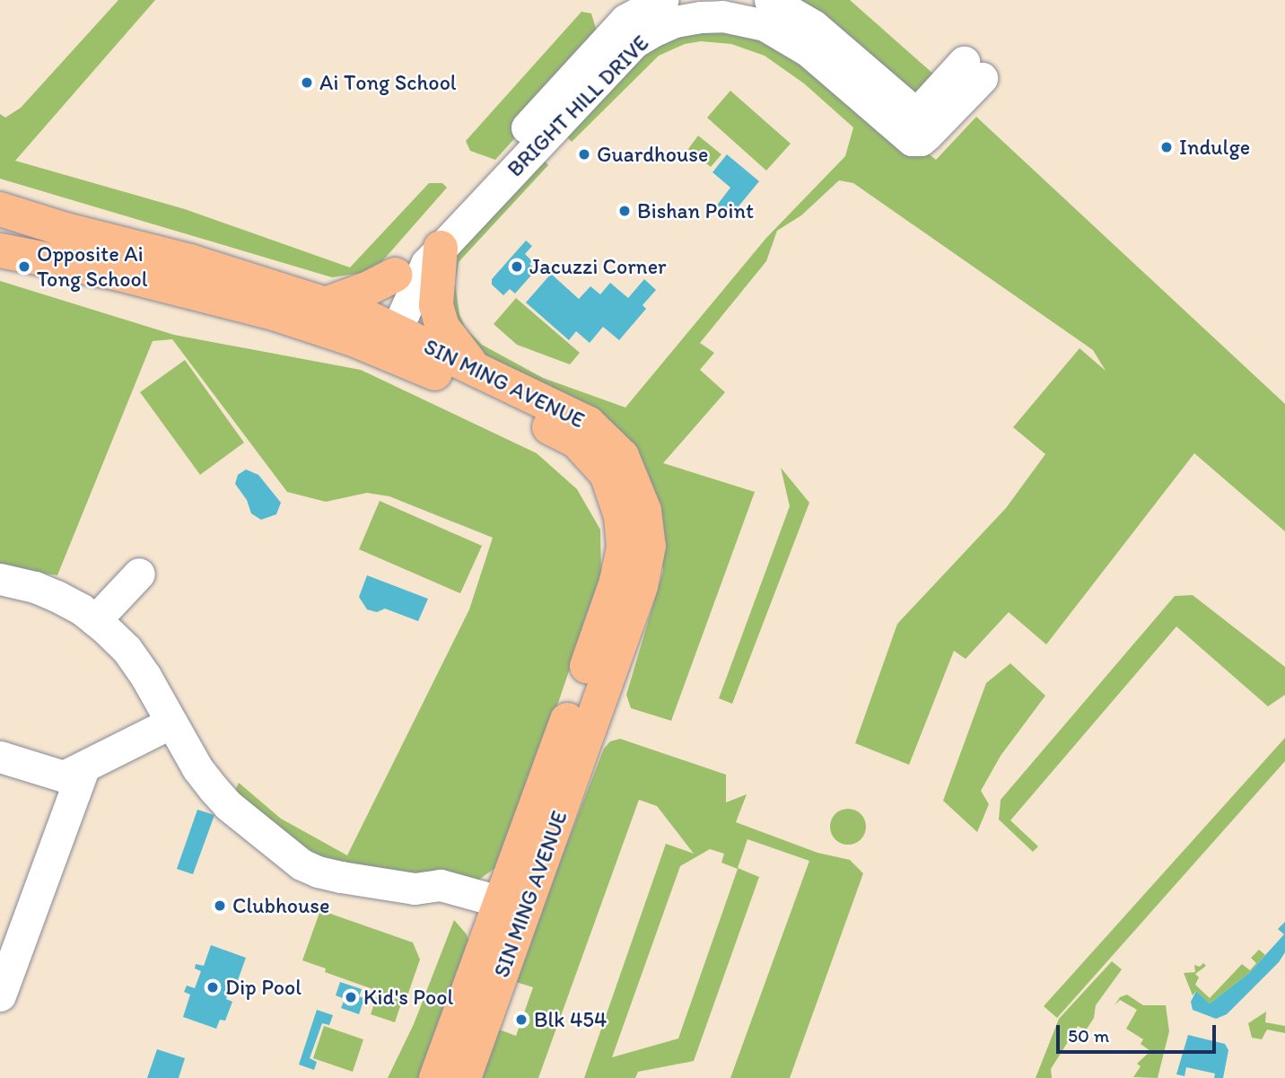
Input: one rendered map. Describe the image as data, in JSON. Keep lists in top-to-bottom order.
{
  "streets": {
    "main road": ["SIN MING AVENUE"],
    "street": ["BRIGHT HILL DRIVE"]
  },
  "crossings": [
    ["BRIGHT HILL DRIVE", "SIN MING AVENUE"]
  ],
  "places": [
    "Ai Tong School",
    "Indulge",
    "Guardhouse",
    "Bishan Point",
    "Opposite Ai Tong School",
    "Jacuzzi Corner",
    "Clubhouse",
    "Dip Pool",
    "Kid's Pool",
    "Blk 454"
  ],
  "scale_bar": "50 m"
}
